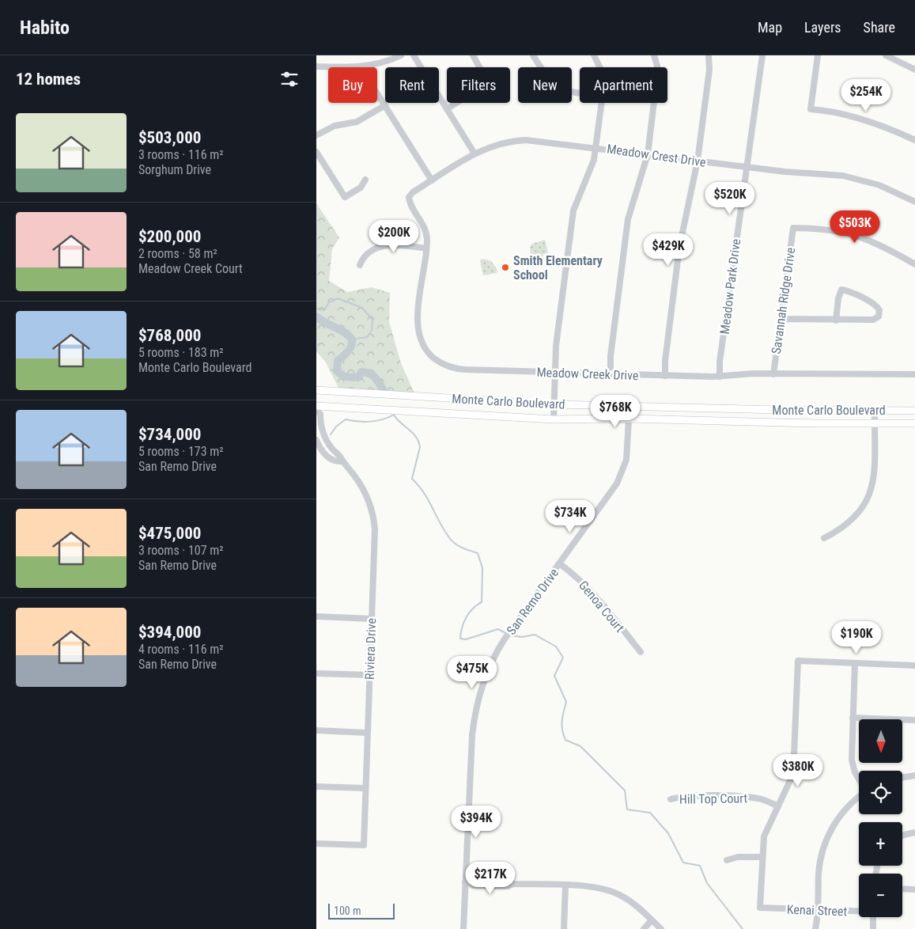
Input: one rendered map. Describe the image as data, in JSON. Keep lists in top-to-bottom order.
{
  "streets": {
    "main road": ["Monte Carlo Boulevard"],
    "street": [
      "Meadow Crest Drive",
      "Meadow Park Drive",
      "Savannah Ridge Drive",
      "Meadow Creek Drive",
      "San Remo Drive",
      "Genoa Court",
      "Riviera Drive",
      "Hill Top Court",
      "Kenai Street"
    ]
  },
  "crossings": [
    ["Meadow Crest Drive", "Meadow Park Drive"],
    ["Meadow Crest Drive", "Meadow Creek Drive"],
    ["Meadow Park Drive", "Meadow Creek Drive"],
    ["Savannah Ridge Drive", "Meadow Creek Drive"],
    ["Monte Carlo Boulevard", "San Remo Drive"],
    ["San Remo Drive", "Genoa Court"]
  ],
  "places": ["Smith Elementary School"],
  "scale_bar": "100 m",
  "north": "bottom",
  "page": {
    "header": "Habito",
    "nav": ["Map", "Layers", "Share"],
    "heading": "12 homes",
    "chip": [
      "Buy",
      "Rent",
      "Filters",
      "New",
      "Apartment"
    ],
    "price": [
      "$254K",
      "$520K",
      "$503K",
      "$200K",
      "$429K",
      "$768K",
      "$734K",
      "$190K",
      "$475K",
      "$380K",
      "$394K",
      "$217K"
    ],
    "list": [
      {
        "name": "$503,000",
        "note": "3 rooms · 116 m² · Sorghum Drive"
      },
      {
        "name": "$200,000",
        "note": "2 rooms · 58 m² · Meadow Creek Court"
      },
      {
        "name": "$768,000",
        "note": "5 rooms · 183 m² · Monte Carlo Boulevard"
      },
      {
        "name": "$734,000",
        "note": "5 rooms · 173 m² · San Remo Drive"
      },
      {
        "name": "$475,000",
        "note": "3 rooms · 107 m² · San Remo Drive"
      },
      {
        "name": "$394,000",
        "note": "4 rooms · 116 m² · San Remo Drive"
      }
    ],
    "map_buttons": ["+", "−"],
    "scale": "100 m"
  }
}
